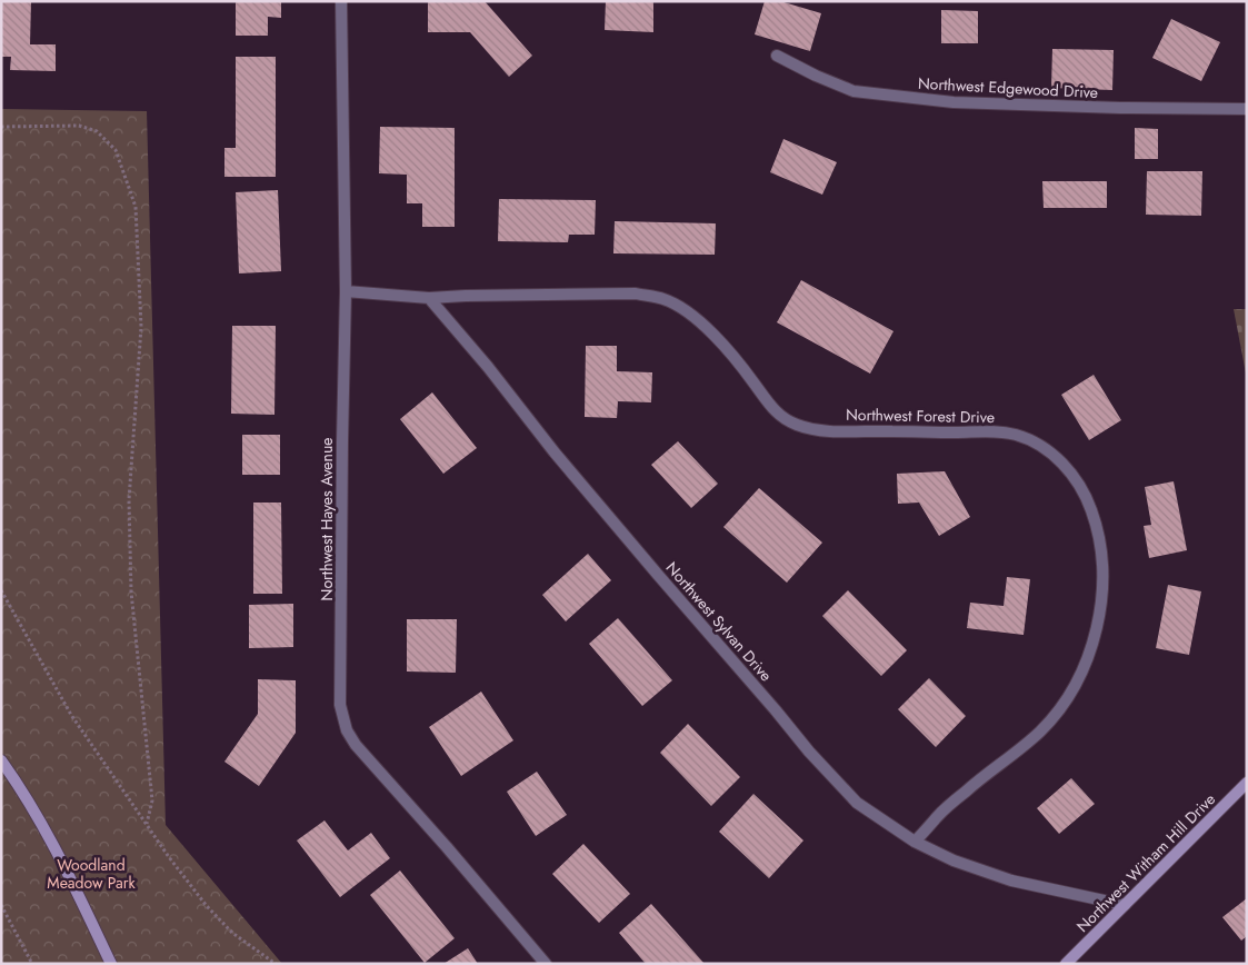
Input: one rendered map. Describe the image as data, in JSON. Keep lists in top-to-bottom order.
{
  "streets": {
    "street": [
      "Northwest Edgewood Drive",
      "Northwest Forest Drive",
      "Northwest Hayes Avenue",
      "Northwest Sylvan Drive",
      "Northwest Witham Hill Drive"
    ]
  },
  "crossings": [
    ["Northwest Forest Drive", "Northwest Sylvan Drive"],
    ["Northwest Sylvan Drive", "Northwest Witham Hill Drive"]
  ],
  "parks": ["Woodland Meadow Park"]
}
